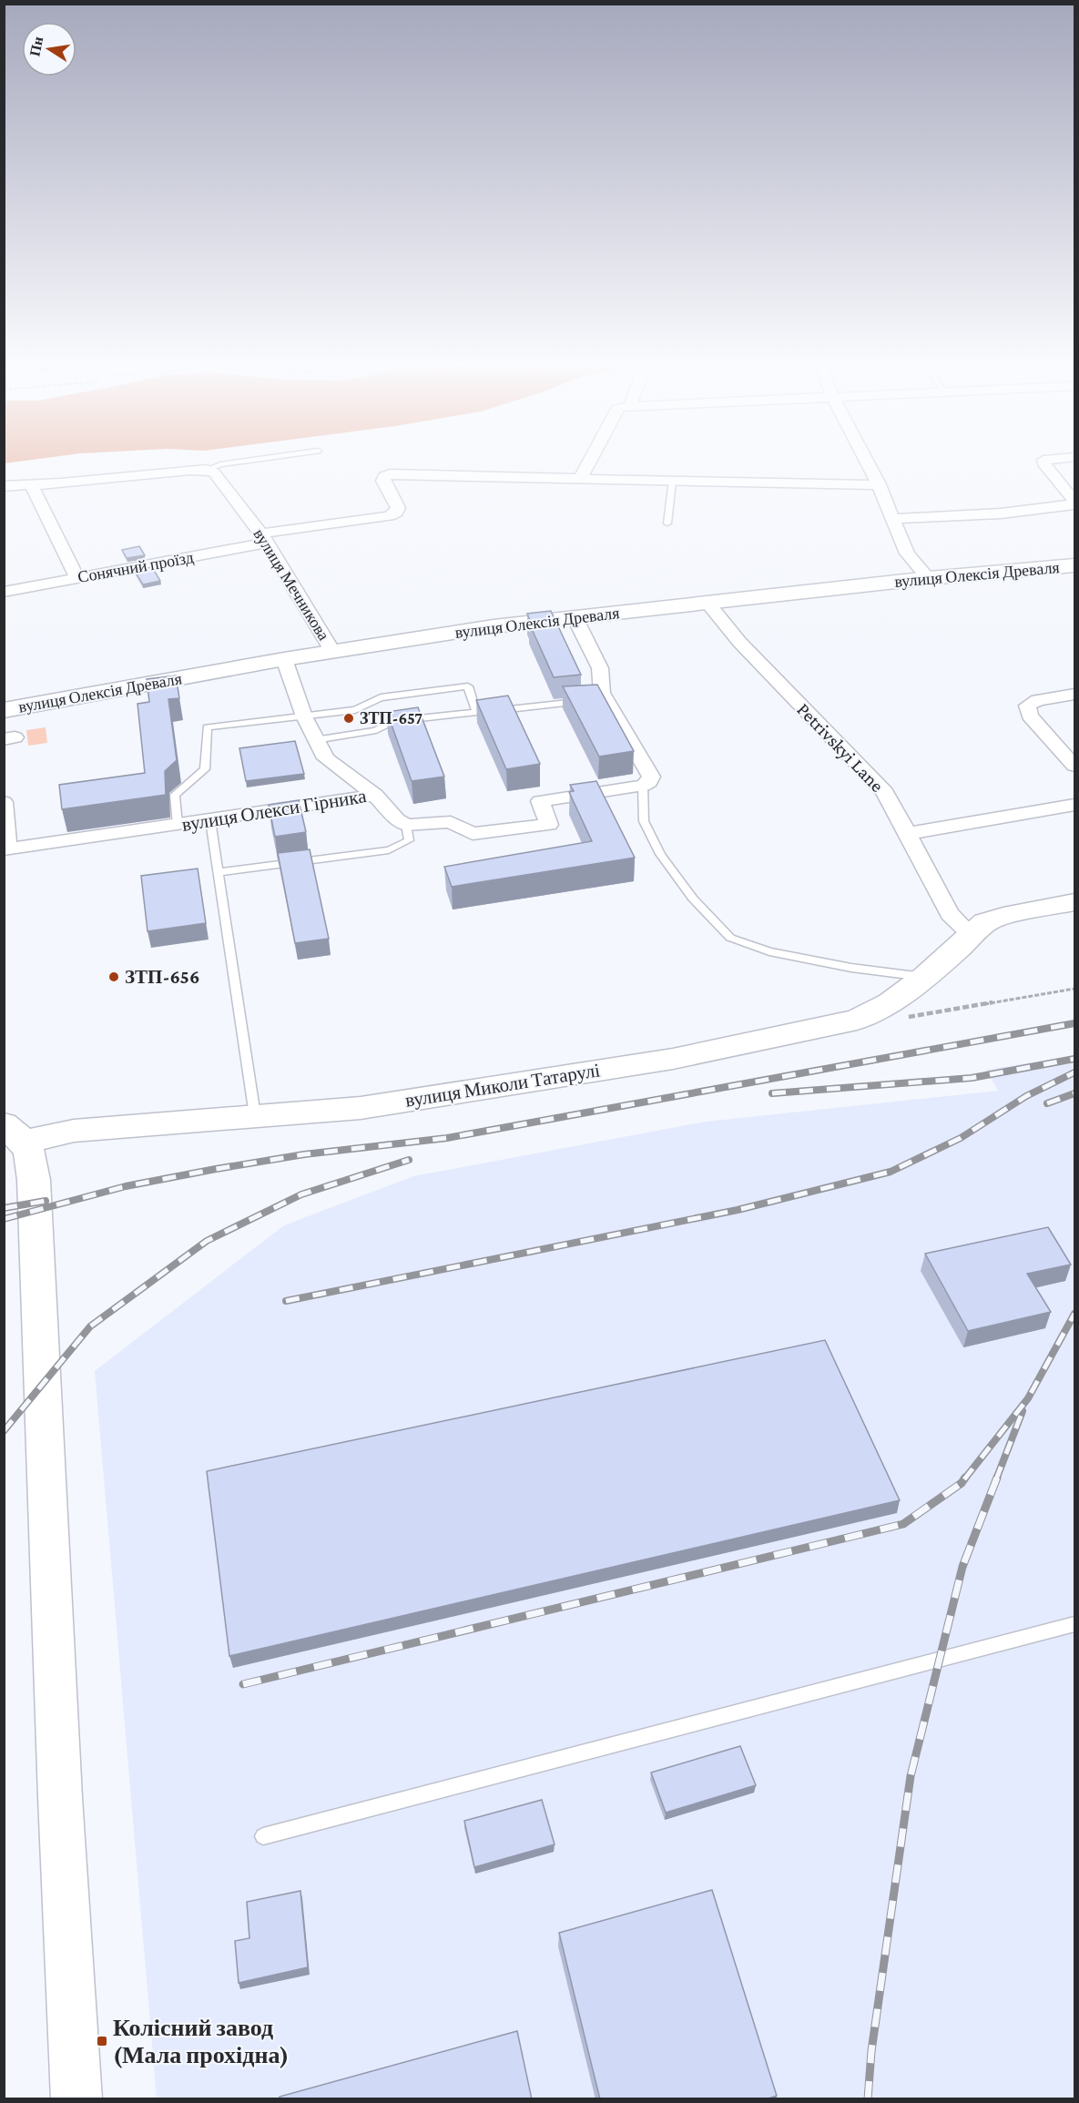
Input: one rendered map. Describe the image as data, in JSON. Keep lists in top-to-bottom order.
{
  "streets": {
    "street": [
      "Сонячний проїзд",
      "вулиця Олексія Древаля",
      "вулиця Мечникова",
      "Petrivskyi Lane",
      "вулиця Олекси Гірника",
      "вулиця Миколи Татарулі"
    ]
  },
  "crossings": [
    ["Сонячний проїзд", "вулиця Мечникова"],
    ["вулиця Олексія Древаля", "вулиця Мечникова"],
    ["вулиця Олексія Древаля", "Petrivskyi Lane"],
    ["вулиця Олексія Древаля", "вулиця Олекси Гірника"],
    ["Petrivskyi Lane", "вулиця Миколи Татарулі"]
  ],
  "places": {
    "other": ["ЗТП-657", "ЗТП-656"],
    "transit": ["Колісний завод (Мала прохідна)"]
  },
  "north": "left"
}
